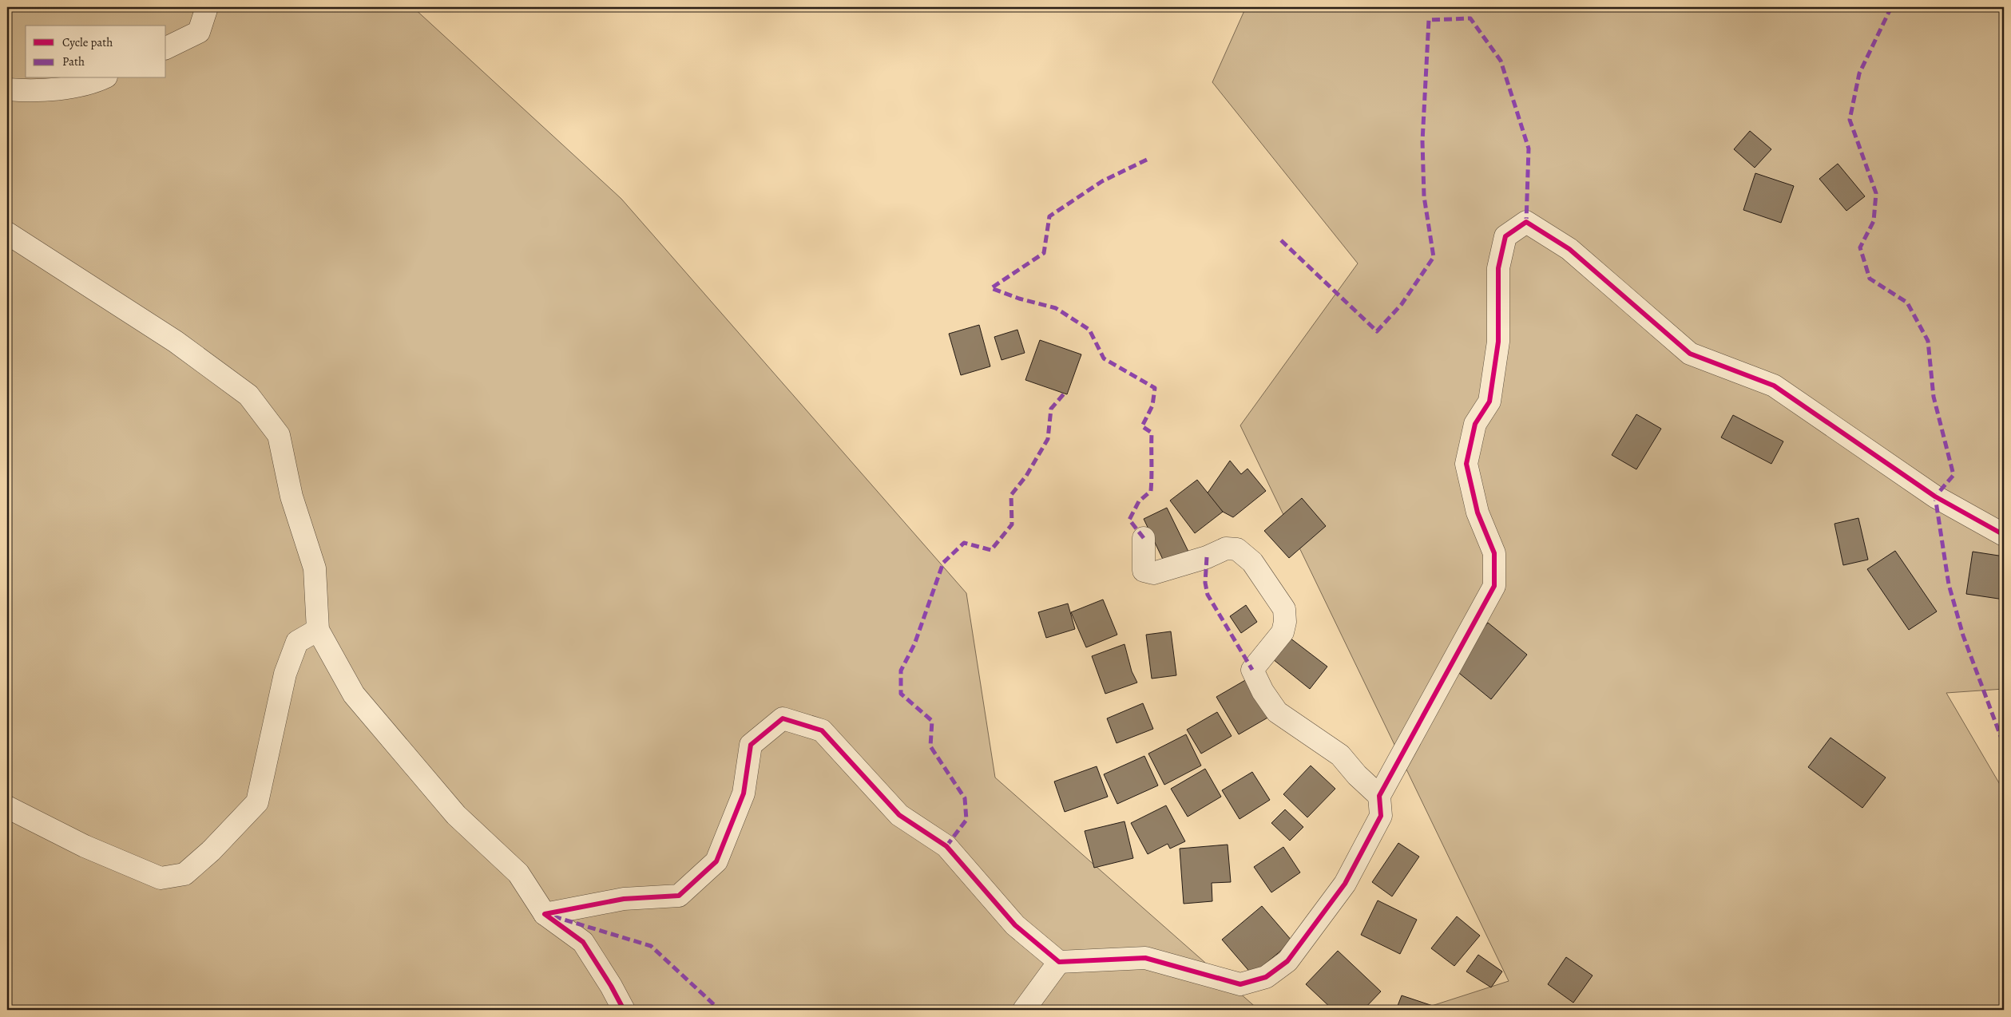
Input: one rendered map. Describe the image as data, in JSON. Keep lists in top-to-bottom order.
{
  "legend": ["Cycle path", "Path"]
}
